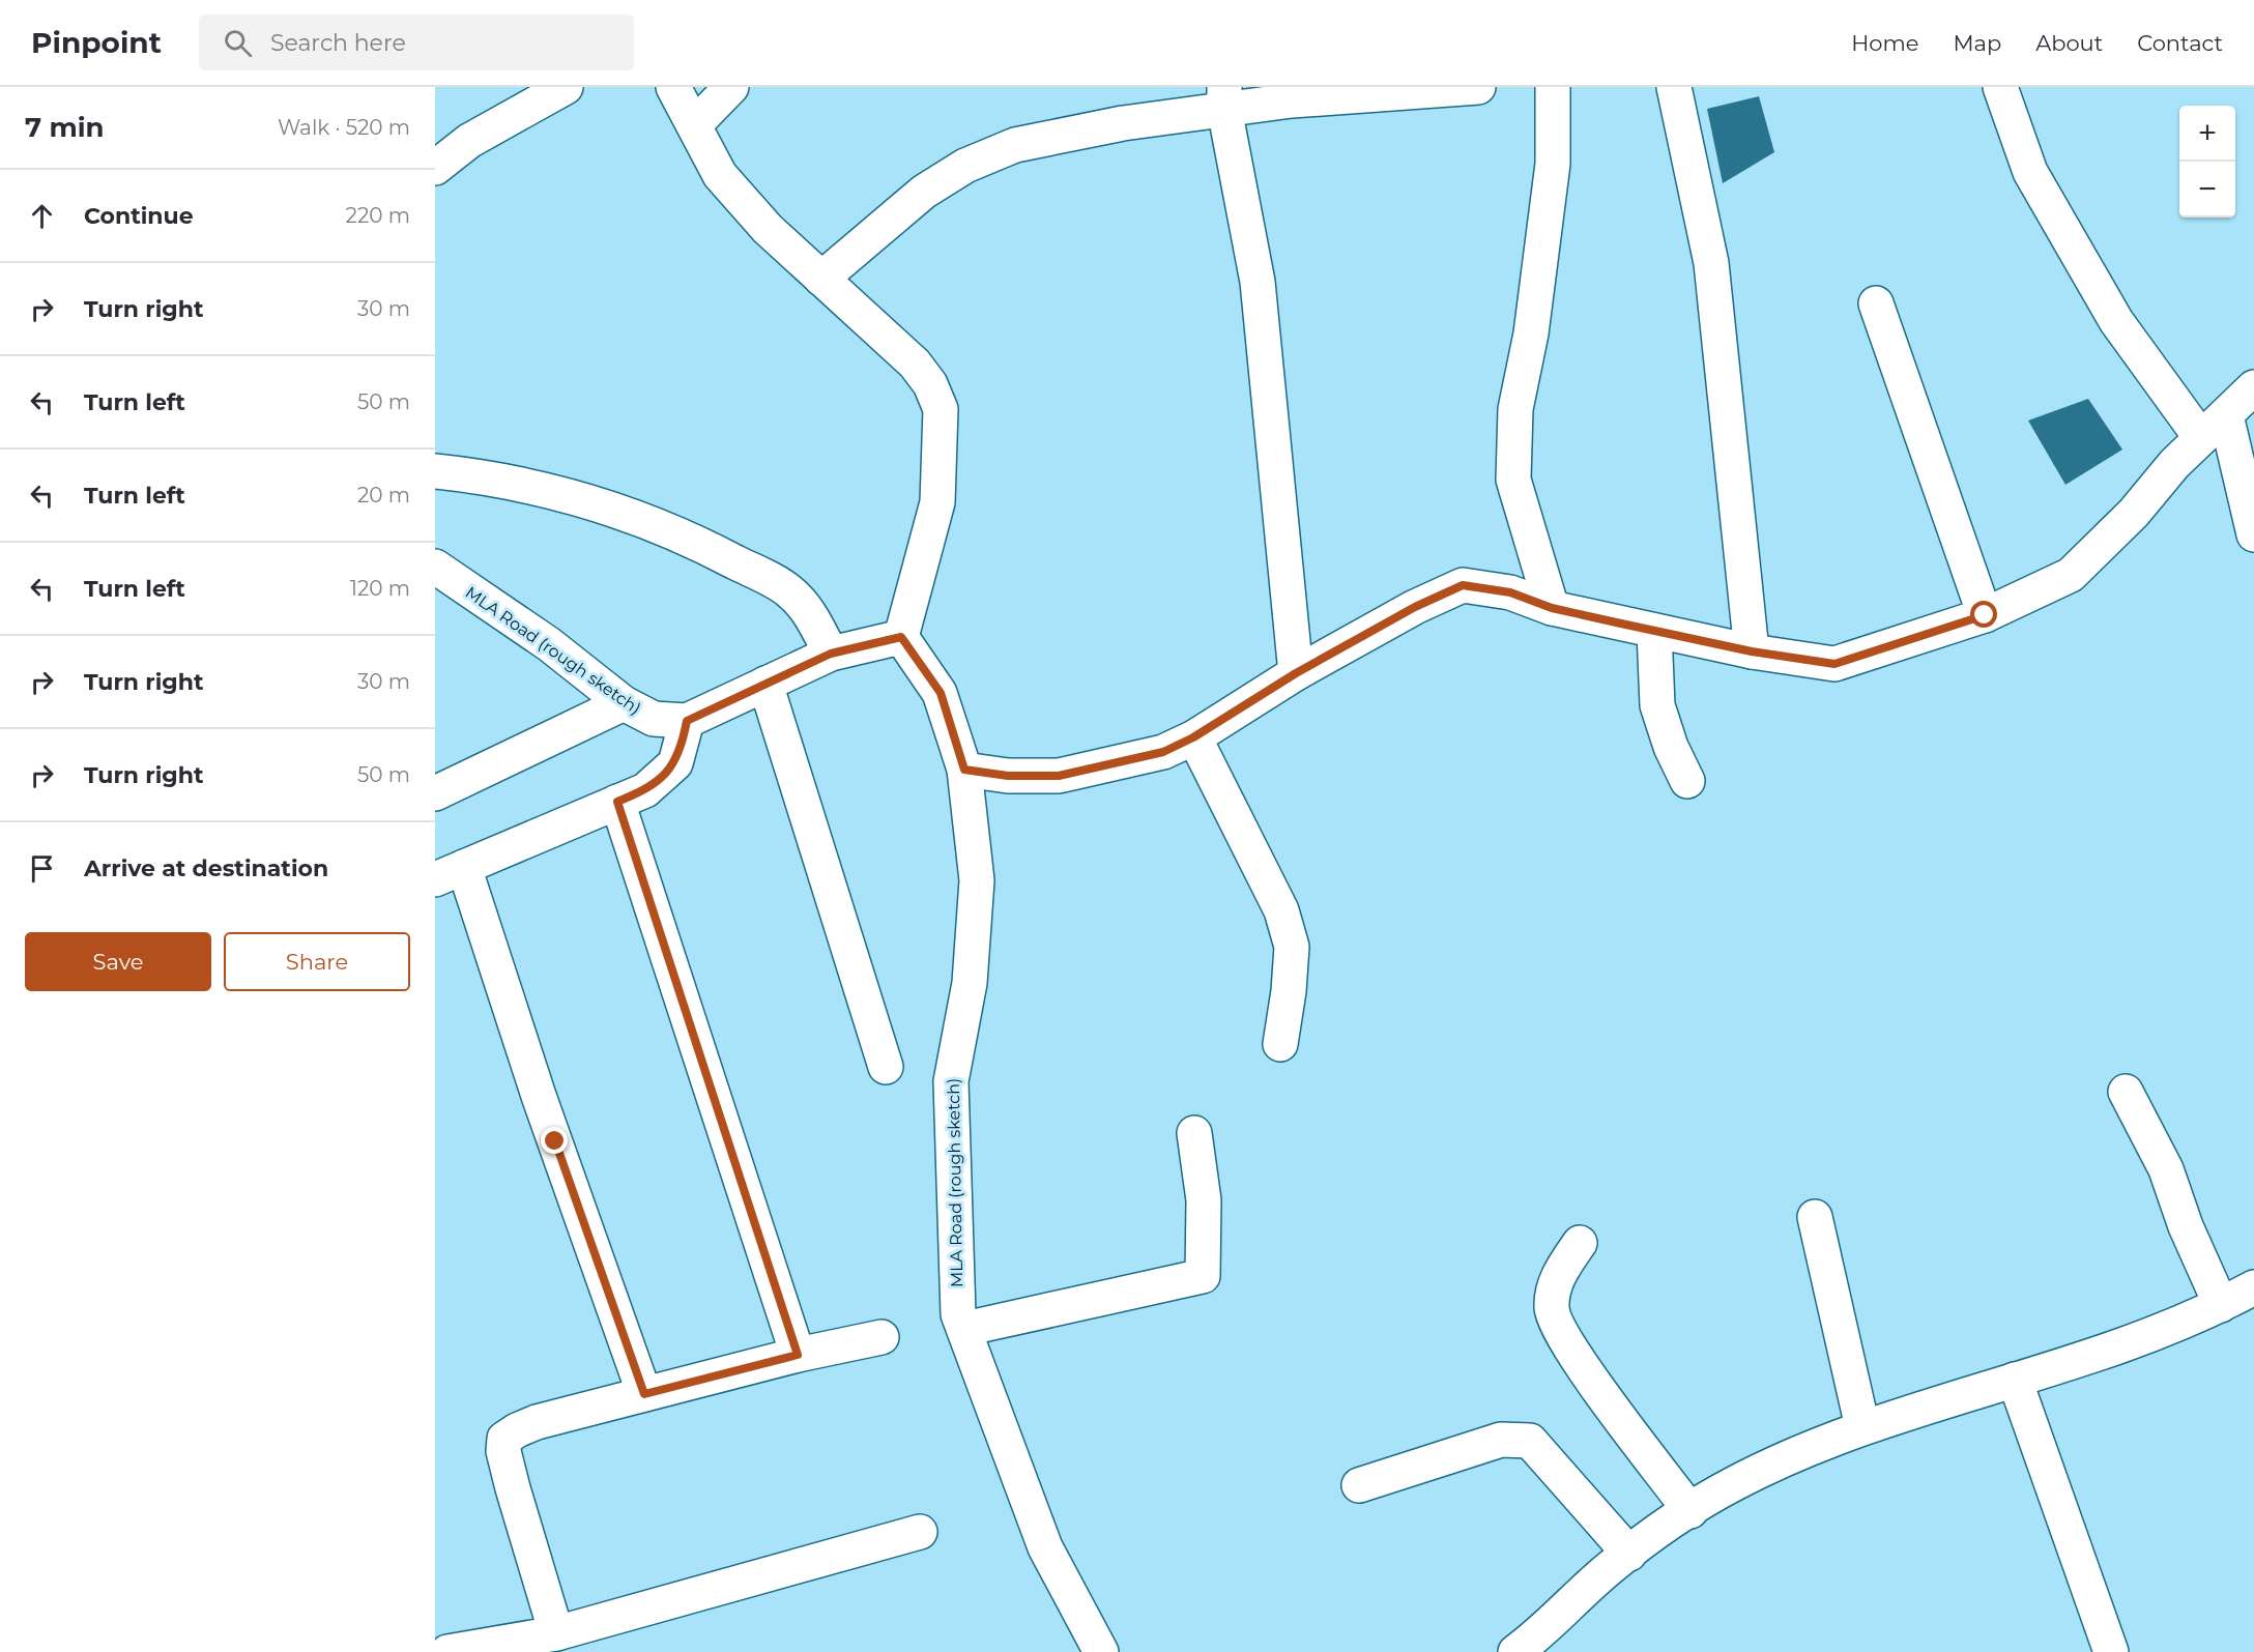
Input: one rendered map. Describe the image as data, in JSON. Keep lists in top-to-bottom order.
{
  "streets": {
    "street": ["MLA Road (rough sketch)"]
  },
  "page": {
    "header": "Pinpoint",
    "search": "Search here",
    "nav": [
      "Home",
      "Map",
      "About",
      "Contact"
    ],
    "heading": ["7 min", "Walk · 520 m"],
    "map_buttons": ["+", "−"],
    "list": [
      ["Continue", "220 m"],
      ["Turn right", "30 m"],
      ["Turn left", "50 m"],
      ["Turn left", "20 m"],
      ["Turn left", "120 m"],
      ["Turn right", "30 m"],
      ["Turn right", "50 m"],
      "Arrive at destination"
    ],
    "buttons": ["Save", "Share"]
  }
}
